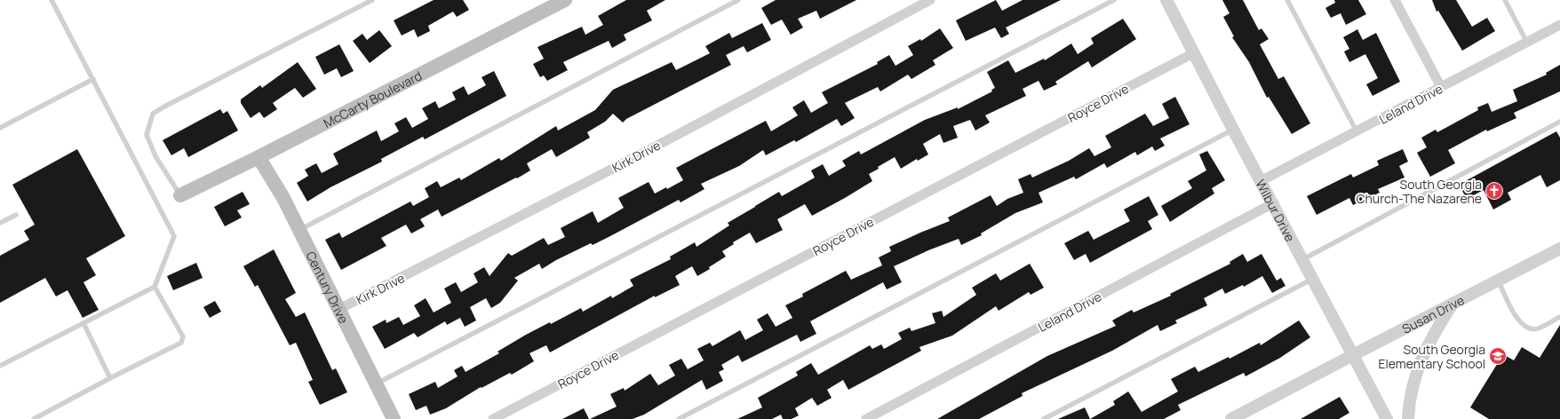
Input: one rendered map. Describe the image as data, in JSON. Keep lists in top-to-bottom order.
{
  "streets": {
    "main road": ["McCarty Boulevard", "Century Drive"],
    "street": [
      "Royce Drive",
      "Leland Drive",
      "Kirk Drive",
      "Wilbur Drive",
      "Susan Drive"
    ]
  },
  "crossings": [
    ["McCarty Boulevard", "Century Drive"],
    ["Royce Drive", "Wilbur Drive"],
    ["Leland Drive", "Wilbur Drive"],
    ["Kirk Drive", "Century Drive"],
    ["Wilbur Drive", "Susan Drive"]
  ],
  "places": {
    "church": ["South Georgia Church-The Nazarene"],
    "school or university": ["South Georgia Elementary School"]
  }
}
